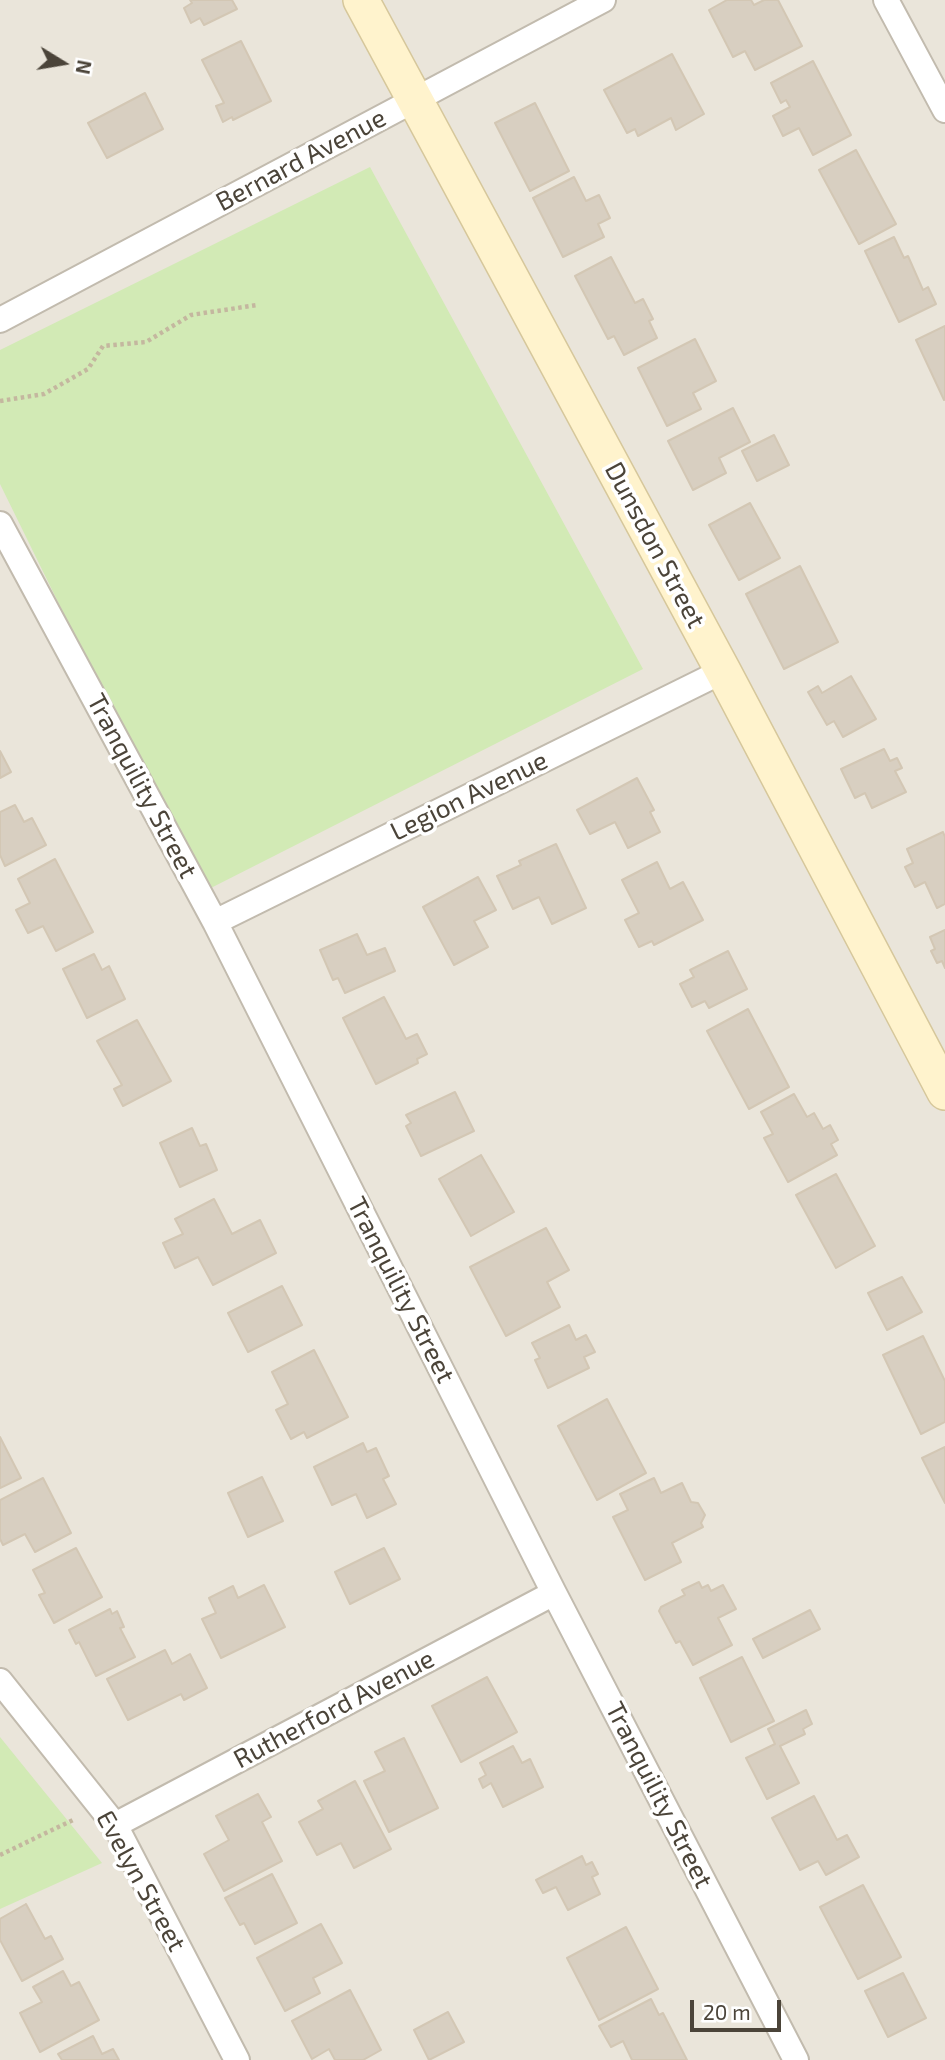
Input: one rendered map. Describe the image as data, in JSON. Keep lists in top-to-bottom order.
{
  "streets": {
    "main road": ["Dunsdon Street"],
    "street": [
      "Bernard Avenue",
      "Tranquility Street",
      "Legion Avenue",
      "Rutherford Avenue",
      "Evelyn Street"
    ]
  },
  "crossings": [
    ["Bernard Avenue", "Dunsdon Street"],
    ["Dunsdon Street", "Legion Avenue"],
    ["Tranquility Street", "Legion Avenue"],
    ["Tranquility Street", "Rutherford Avenue"],
    ["Rutherford Avenue", "Evelyn Street"]
  ],
  "scale_bar": "20 m",
  "north": "right"
}
